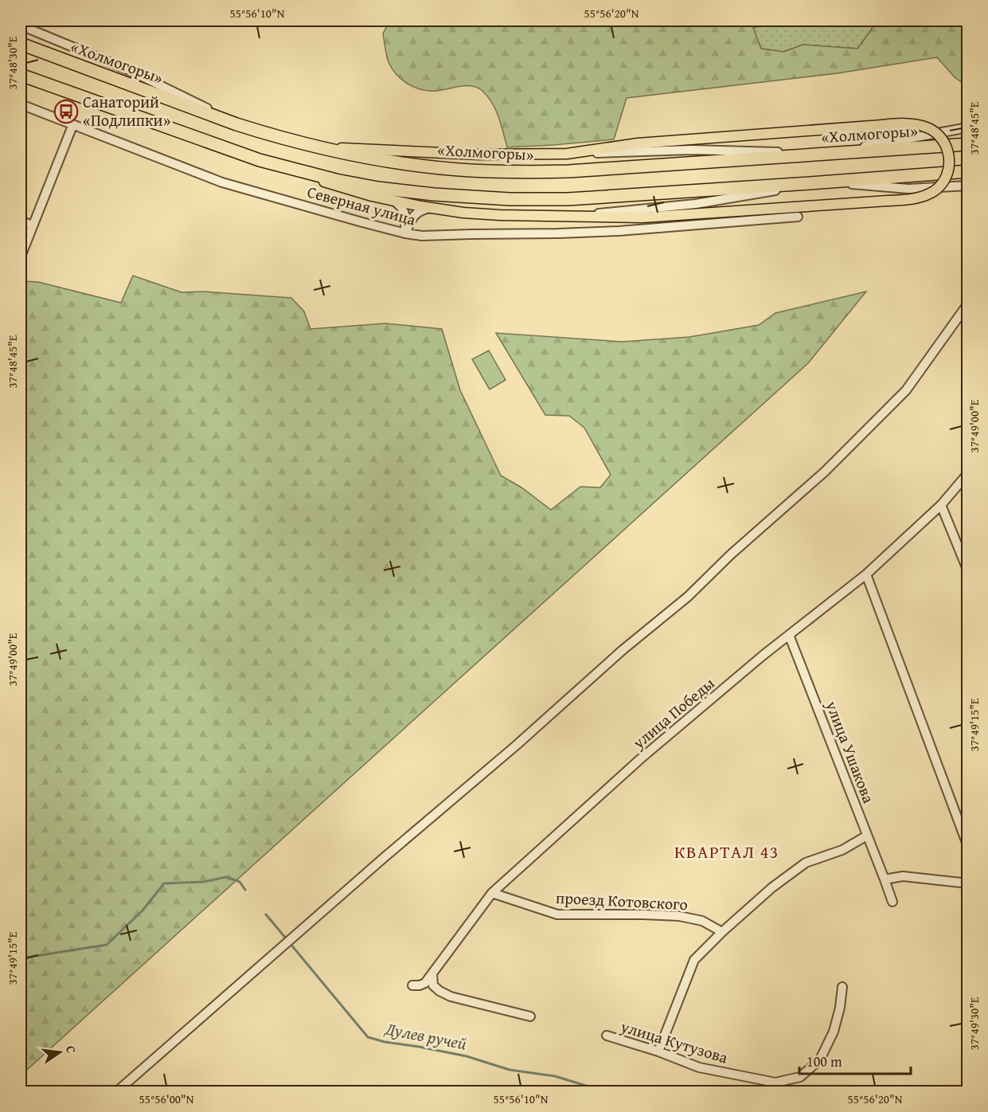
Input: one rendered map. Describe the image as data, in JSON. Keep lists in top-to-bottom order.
{
  "streets": {
    "highway": ["«Холмогоры»"],
    "street": [
      "Северная улица",
      "улица Победы",
      "улица Ушакова",
      "проезд Котовского",
      "улица Кутузова"
    ]
  },
  "crossings": [
    ["улица Победы", "улица Ушакова"],
    ["улица Победы", "проезд Котовского"]
  ],
  "districts": ["КВАРТАЛ 43"],
  "water": ["Дулев ручей"],
  "places": {
    "bus stop": ["Санаторий «Подлипки»"]
  },
  "scale_bar": "100 m",
  "north": "right",
  "coordinates": [
    "55°56'10\"N",
    "55°56'20\"N",
    "37°48'30\"E",
    "37°48'45\"E",
    "37°49'00\"E",
    "37°49'15\"E",
    "37°49'30\"E",
    "55°56'00\"N"
  ]
}
